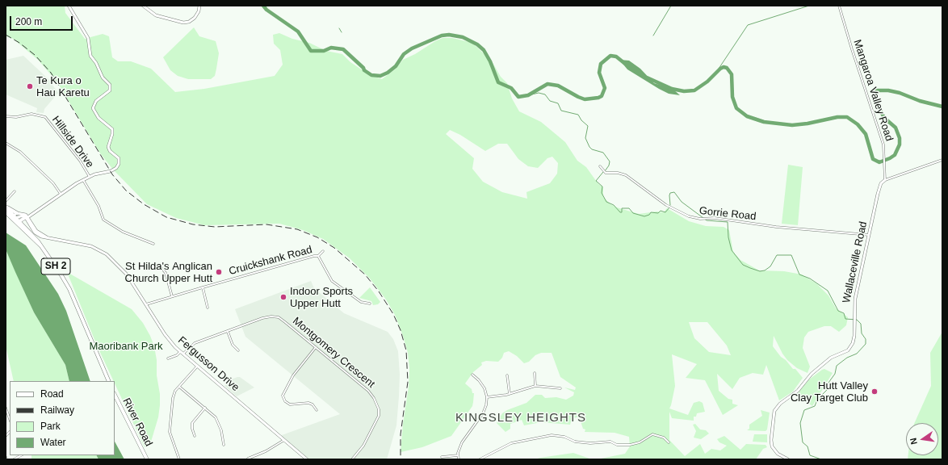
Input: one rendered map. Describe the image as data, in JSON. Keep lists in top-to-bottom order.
{
  "streets": {
    "highway": ["SH 2", "River Road"],
    "street": [
      "Mangaroa Valley Road",
      "Hillside Drive",
      "Gorrie Road",
      "Cruickshank Road",
      "Wallaceville Road",
      "Montgomery Crescent",
      "Fergusson Drive"
    ]
  },
  "crossings": [
    ["Mangaroa Valley Road", "Wallaceville Road"],
    ["Gorrie Road", "Wallaceville Road"],
    ["Cruickshank Road", "Fergusson Drive"],
    ["Montgomery Crescent", "Fergusson Drive"]
  ],
  "districts": ["KINGSLEY HEIGHTS"],
  "parks": ["Maoribank Park"],
  "places": [
    "Te Kura o Hau Karetu",
    "St Hilda's Anglican Church Upper Hutt",
    "Indoor Sports Upper Hutt",
    "Hutt Valley Clay Target Club"
  ],
  "legend": [
    "Road",
    "Railway",
    "Park",
    "Water"
  ],
  "scale_bar": "200 m",
  "north": "left"
}
